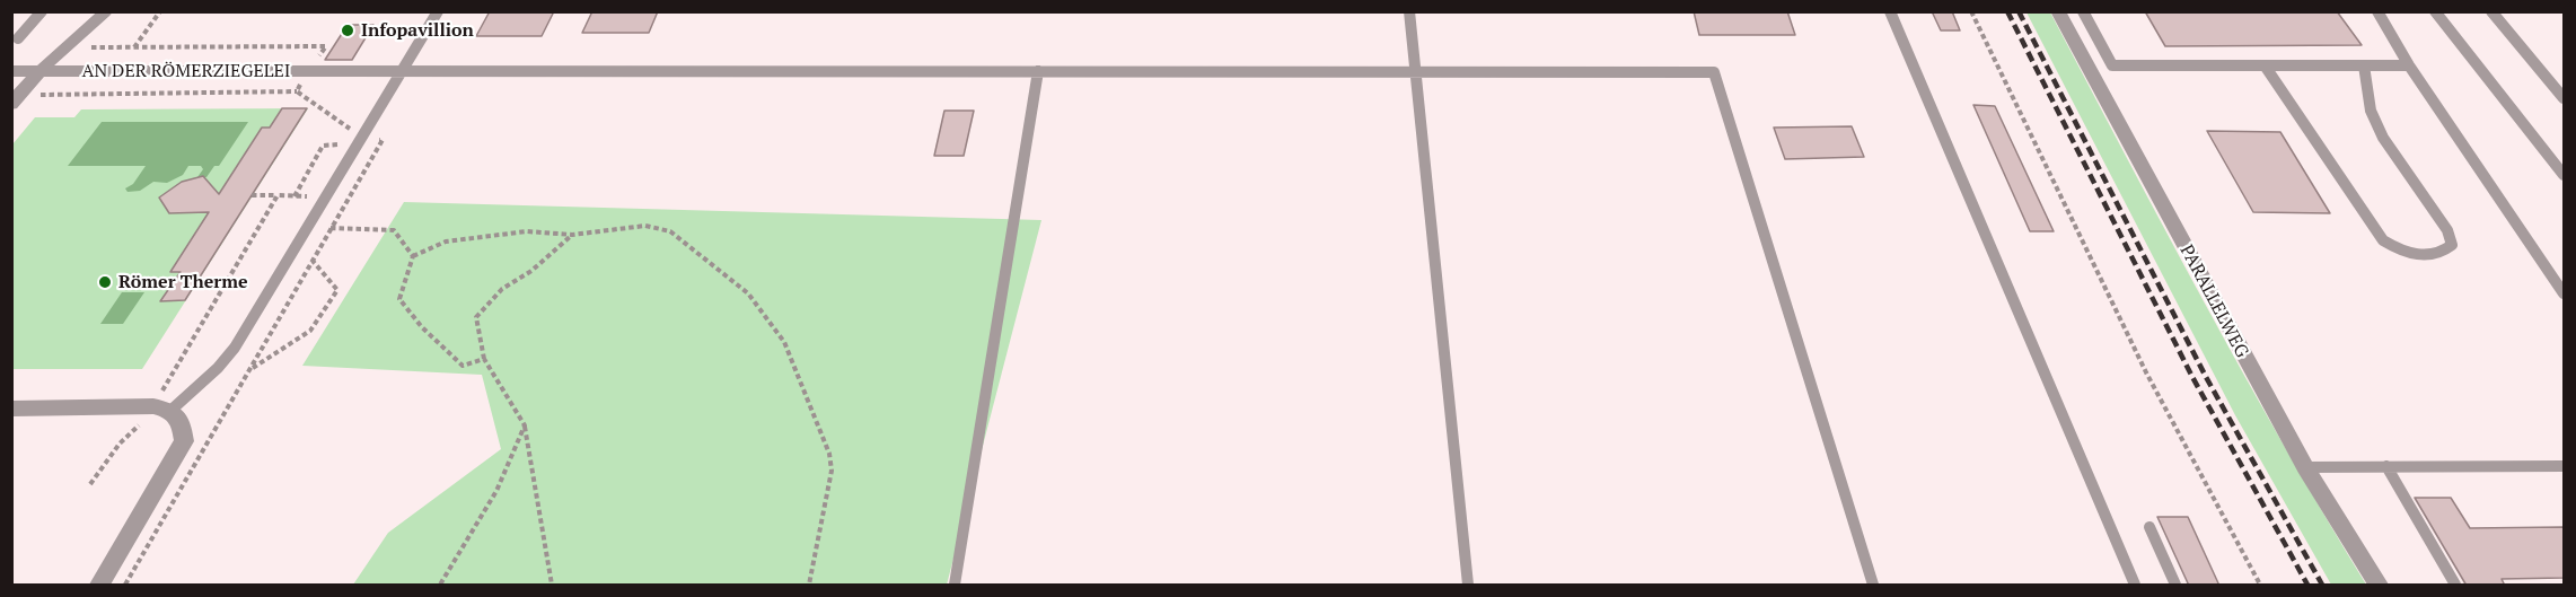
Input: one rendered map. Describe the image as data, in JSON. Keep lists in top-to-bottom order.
{
  "streets": {
    "street": ["AN DER RÖMERZIEGELEI", "PARALLELWEG"]
  },
  "places": ["Infopavillion", "Römer Therme"]
}
